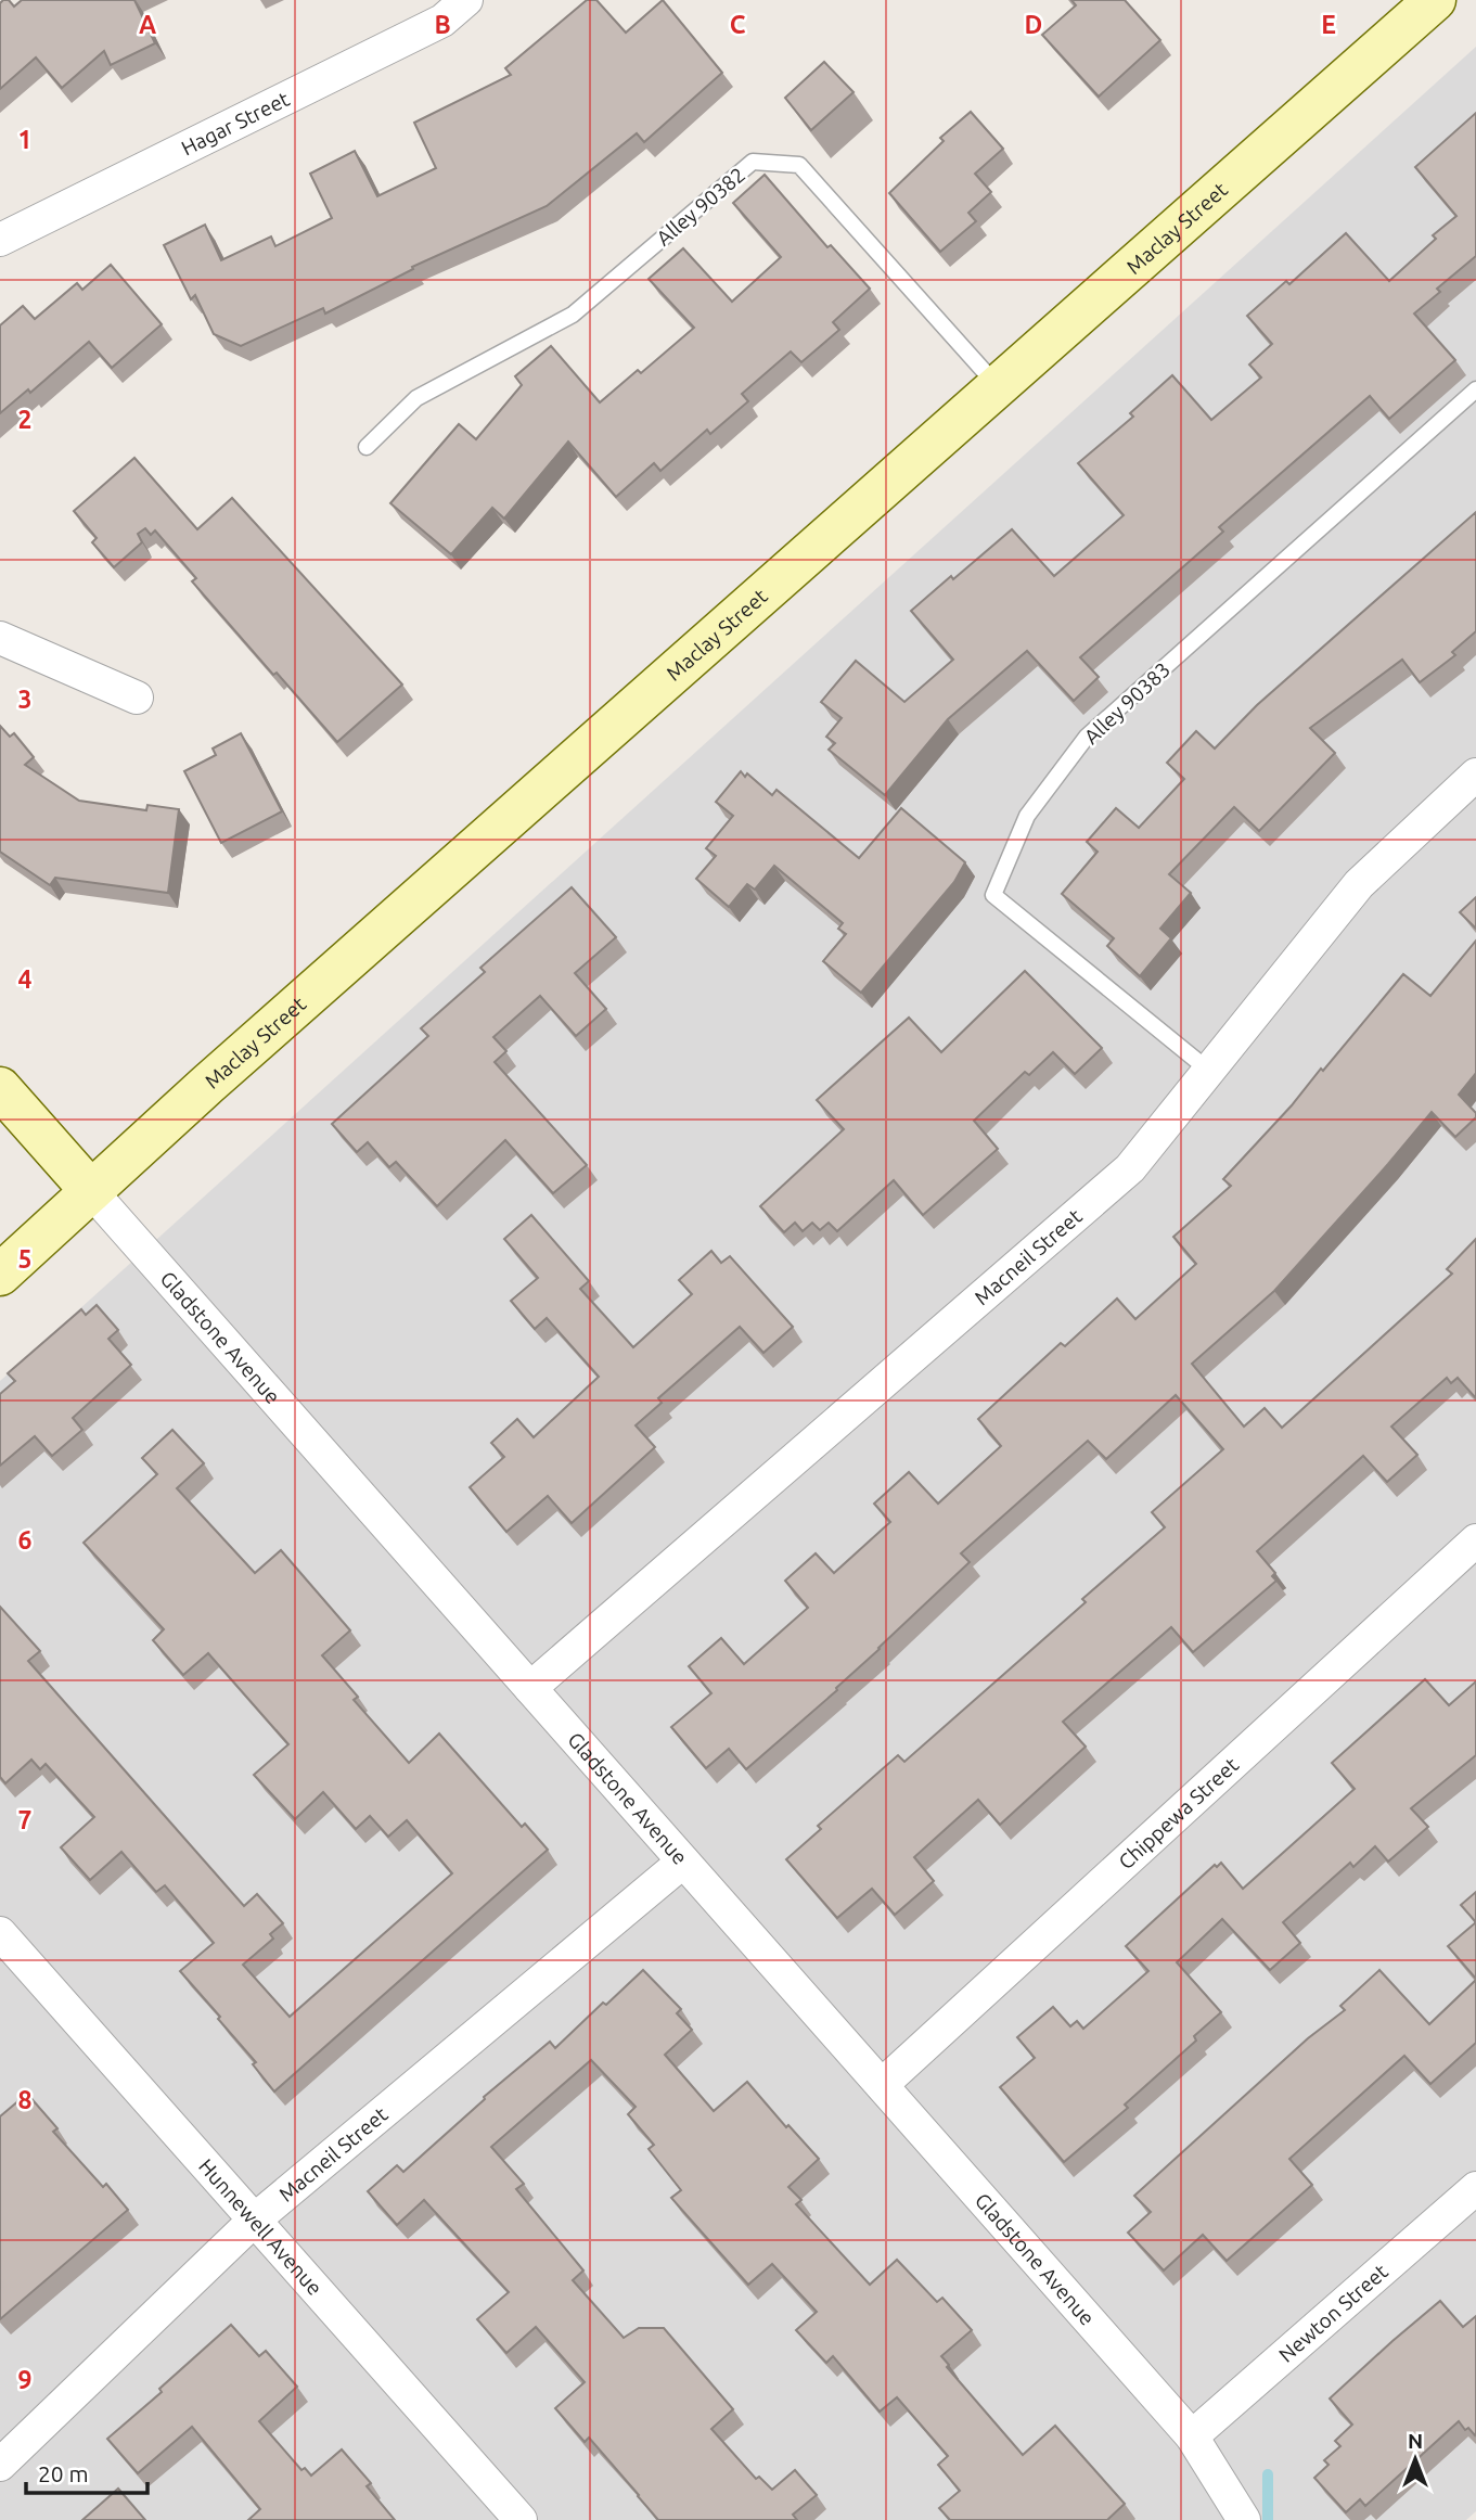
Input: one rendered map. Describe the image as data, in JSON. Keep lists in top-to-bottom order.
{
  "streets": {
    "street": [
      "Hagar Street",
      "Maclay Street",
      "Macneil Street",
      "Gladstone Avenue",
      "Chippewa Street",
      "Hunnewell Avenue",
      "Newton Street"
    ],
    "lane": ["Alley 90382", "Alley 90383"]
  },
  "crossings": [
    ["Alley 90382", "Maclay Street"],
    ["Maclay Street", "Gladstone Avenue"],
    ["Alley 90383", "Macneil Street"],
    ["Macneil Street", "Gladstone Avenue"],
    ["Macneil Street", "Hunnewell Avenue"],
    ["Gladstone Avenue", "Chippewa Street"],
    ["Gladstone Avenue", "Newton Street"]
  ],
  "scale_bar": "20 m",
  "north": "top",
  "grid": {
    "columns": [
      "A",
      "B",
      "C",
      "D",
      "E"
    ],
    "rows": [
      "1",
      "2",
      "3",
      "4",
      "5",
      "6",
      "7",
      "8",
      "9"
    ]
  }
}
